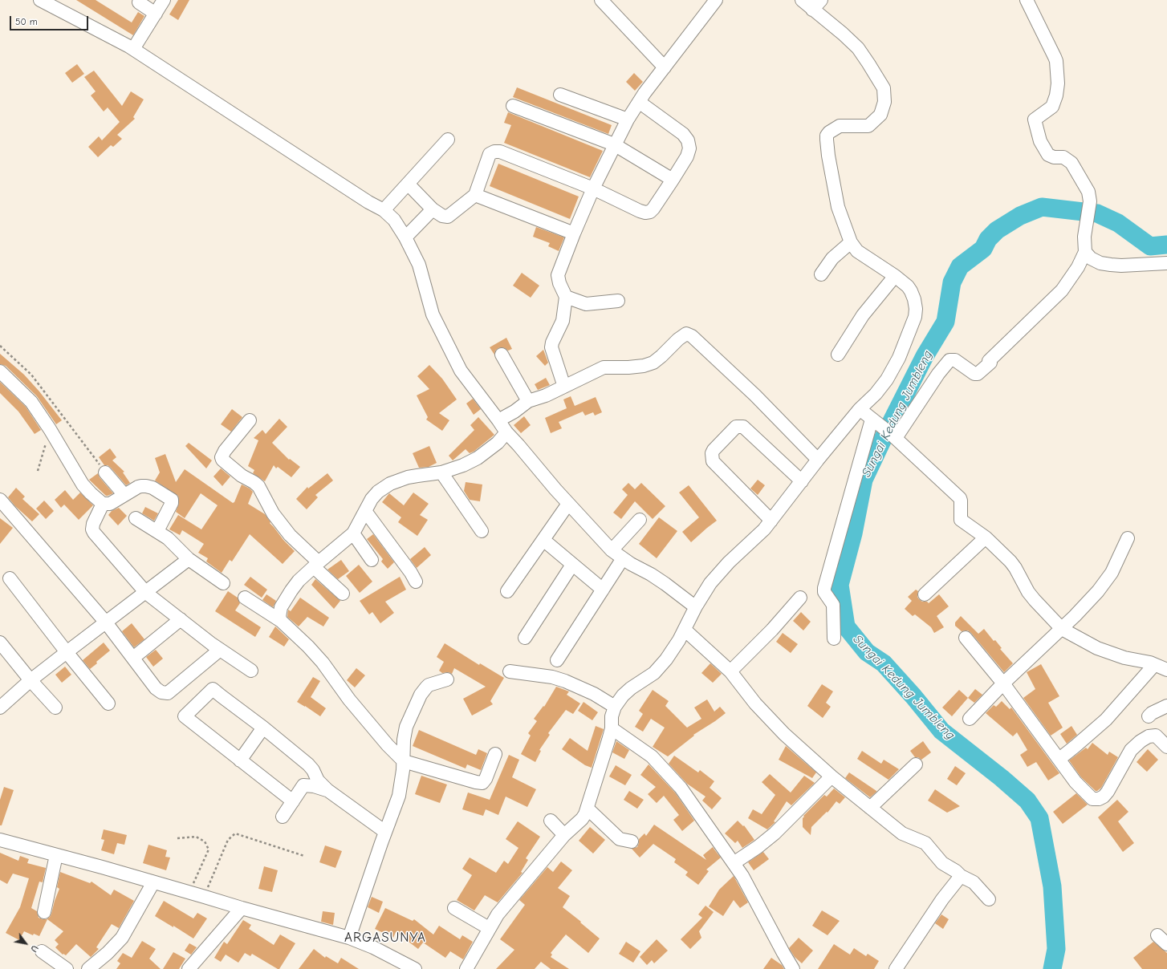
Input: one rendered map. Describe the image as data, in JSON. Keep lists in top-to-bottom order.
{
  "districts": ["ARGASUNYA"],
  "water": ["Sungai Kedung Jumbleng"],
  "scale_bar": "50 m",
  "north": "bottom right"
}
